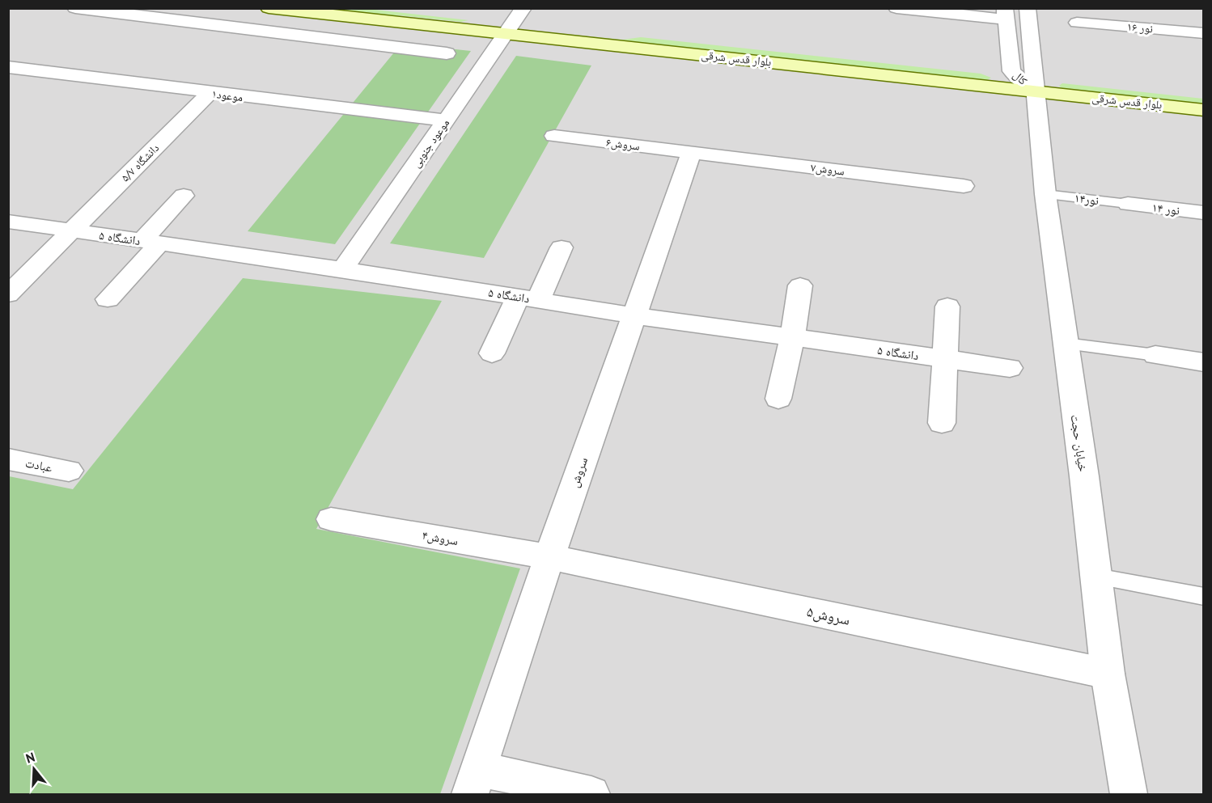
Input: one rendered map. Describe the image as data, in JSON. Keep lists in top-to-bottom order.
{
  "streets": {
    "main road": ["بلوار قدس شرقی"],
    "street": [
      "نور ۱۶",
      "کال",
      "موعود۱",
      "موعود جنوبی",
      "سروش۶",
      "دانشگاه ۵/۷",
      "سروش۷",
      "نور ۱۴",
      "دانشگاه ۵",
      "خیابان حجت",
      "عبادت",
      "سروش",
      "سروش۴",
      "سروش۵"
    ],
    "lane": ["نور۱۴"]
  },
  "crossings": [
    ["بلوار قدس شرقی", "کال"],
    ["بلوار قدس شرقی", "موعود جنوبی"],
    ["بلوار قدس شرقی", "خیابان حجت"],
    ["کال", "خیابان حجت"],
    ["موعود۱", "موعود جنوبی"],
    ["موعود۱", "دانشگاه ۵/۷"],
    ["موعود جنوبی", "دانشگاه ۵"],
    ["سروش۶", "سروش۷"],
    ["سروش۶", "سروش"],
    ["دانشگاه ۵/۷", "دانشگاه ۵"],
    ["سروش۷", "سروش"],
    ["نور۱۴", "نور ۱۴"],
    ["نور۱۴", "خیابان حجت"],
    ["دانشگاه ۵", "سروش"],
    ["خیابان حجت", "سروش۵"],
    ["سروش", "سروش۴"],
    ["سروش", "سروش۵"],
    ["سروش۴", "سروش۵"]
  ],
  "north": "top"
}
